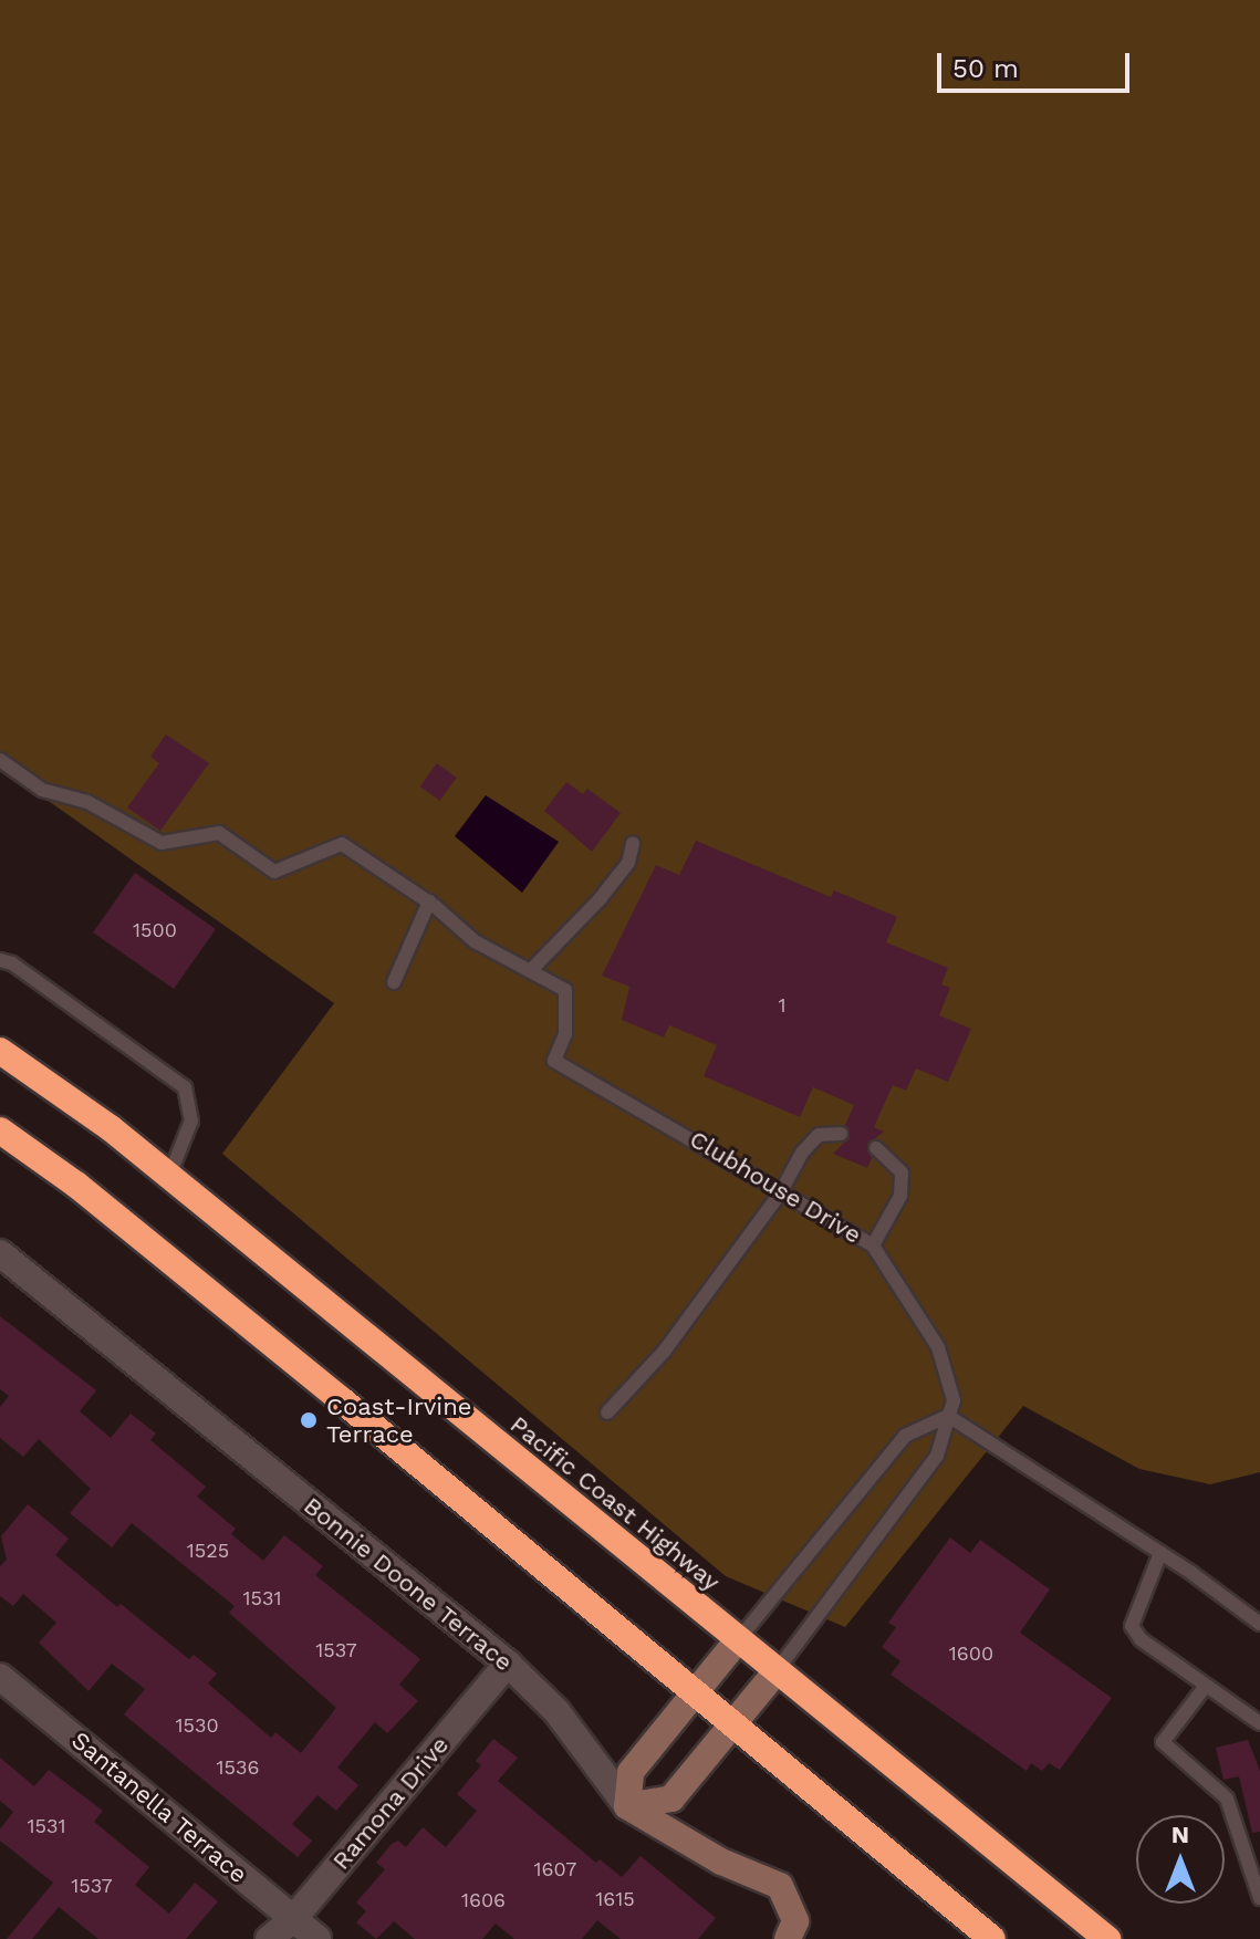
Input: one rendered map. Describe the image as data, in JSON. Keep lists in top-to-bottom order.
{
  "streets": {
    "highway": ["Pacific Coast Highway"],
    "street": [
      "Clubhouse Drive",
      "Bonnie Doone Terrace",
      "Ramona Drive",
      "Santanella Terrace"
    ]
  },
  "crossings": [
    ["Clubhouse Drive", "Pacific Coast Highway"],
    ["Clubhouse Drive", "Bonnie Doone Terrace"],
    ["Bonnie Doone Terrace", "Ramona Drive"],
    ["Ramona Drive", "Santanella Terrace"]
  ],
  "places": ["Coast-Irvine Terrace"],
  "house_numbers": [
    "1500",
    "1",
    "1525",
    "1531",
    "1537",
    "1600",
    "1530",
    "1536",
    "1531",
    "1607",
    "1537",
    "1615",
    "1606"
  ],
  "scale_bar": "50 m",
  "north": "top"
}
